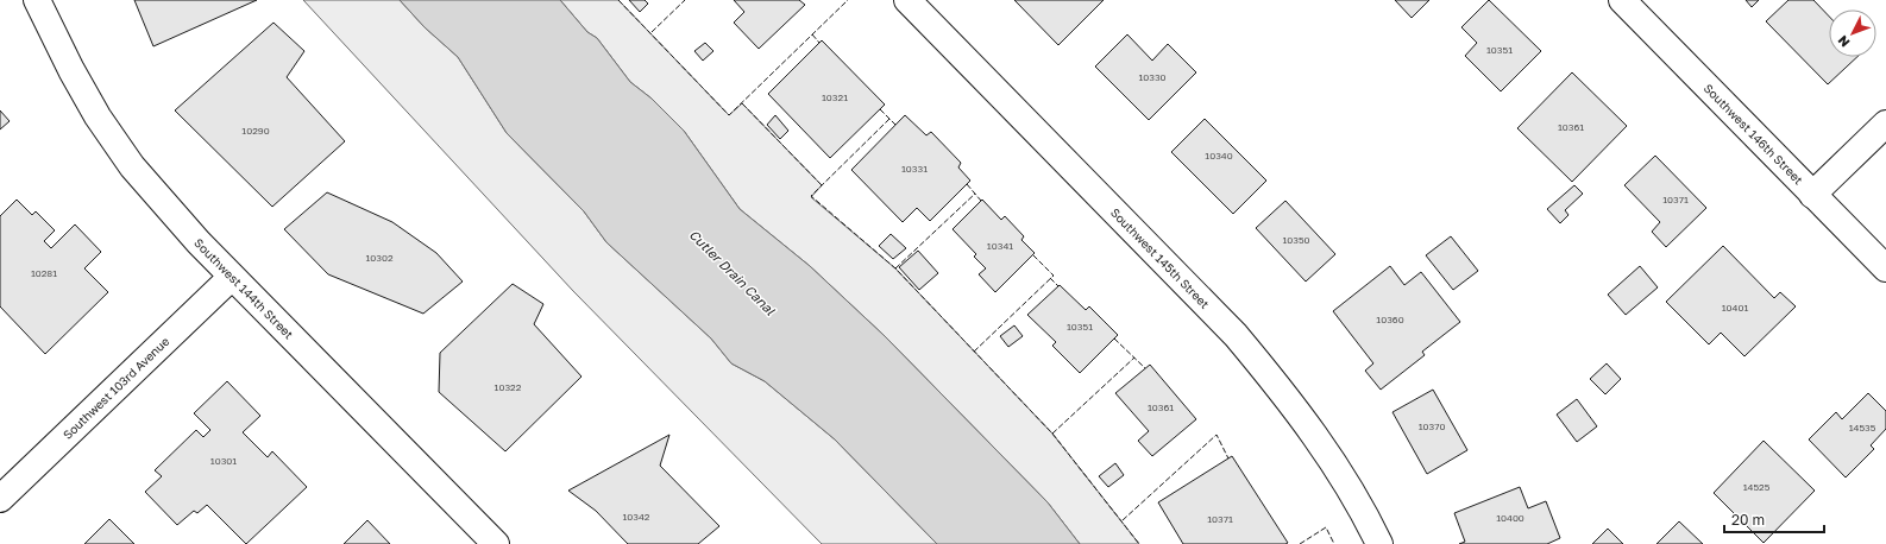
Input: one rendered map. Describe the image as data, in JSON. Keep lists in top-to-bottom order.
{
  "streets": {
    "street": [
      "Southwest 146th Street",
      "Southwest 145th Street",
      "Southwest 144th Street",
      "Southwest 103rd Avenue"
    ]
  },
  "crossings": [
    ["Southwest 144th Street", "Southwest 103rd Avenue"]
  ],
  "water": ["Cutler Drain Canal"],
  "house_numbers": [
    "10351",
    "10330",
    "10321",
    "10361",
    "10290",
    "10340",
    "10331",
    "10371",
    "10350",
    "10341",
    "10302",
    "10281",
    "10401",
    "10360",
    "10351",
    "10322",
    "10361",
    "10370",
    "14535",
    "10301",
    "14525",
    "10342",
    "10400",
    "10371"
  ],
  "scale_bar": "20 m",
  "north": "bottom left"
}
